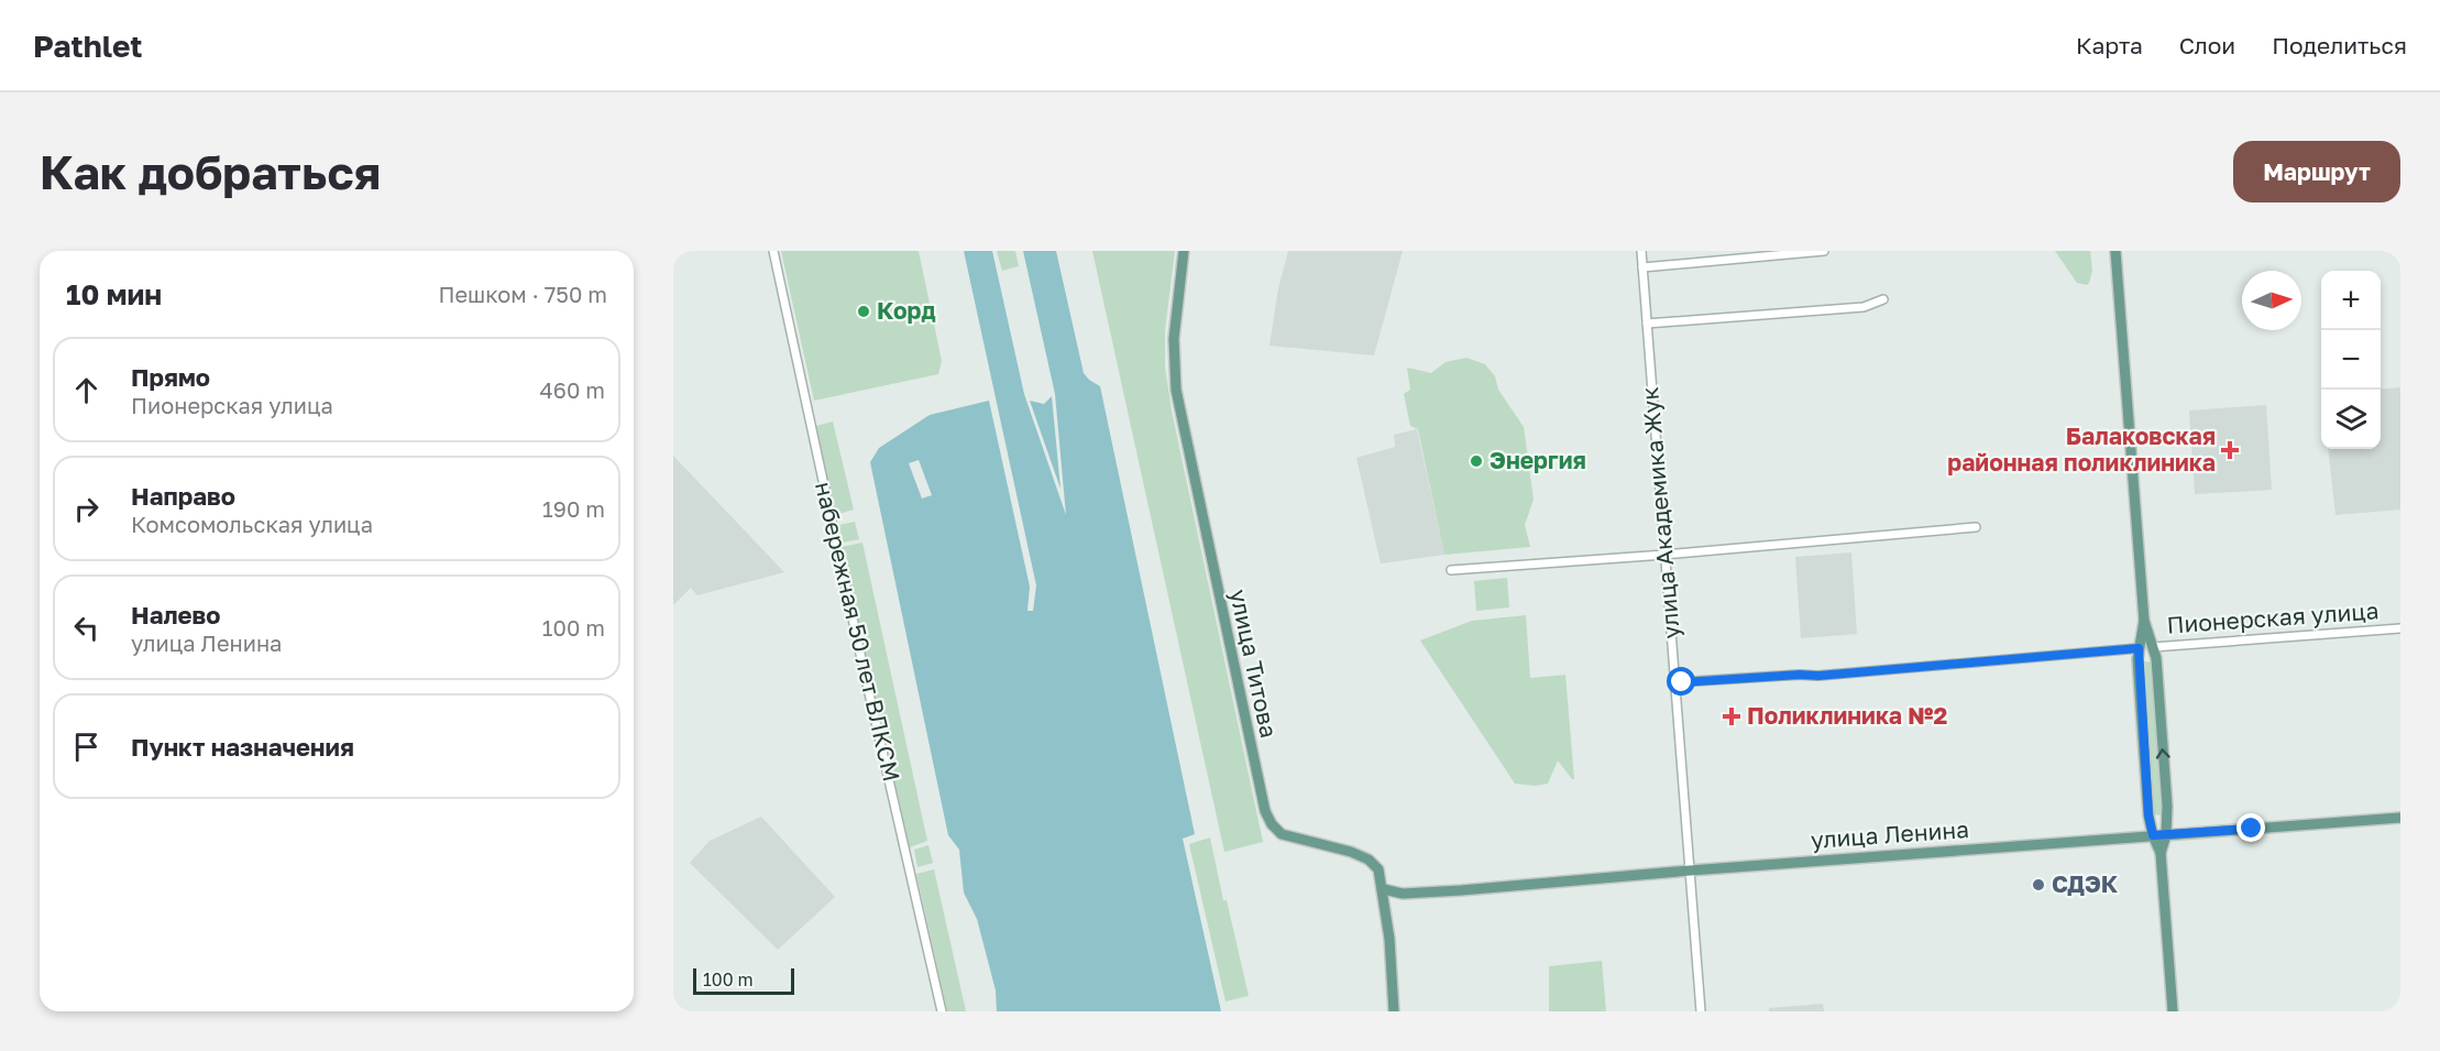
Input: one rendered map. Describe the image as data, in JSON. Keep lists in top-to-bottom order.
{
  "streets": {
    "main road": ["Пионерская улица", "улица Титова", "улица Ленина"],
    "street": ["улица Академика Жук", "набережная 50 лет ВЛКСМ"]
  },
  "crossings": [
    ["улица Академика Жук", "Пионерская улица"],
    ["улица Академика Жук", "улица Ленина"],
    ["улица Титова", "улица Ленина"]
  ],
  "places": {
    "other": ["Корд", "Энергия", "СДЭК"],
    "health": ["Балаковская районная поликлиника", "Поликлиника №2"]
  },
  "scale_bar": "100 m",
  "north": "right",
  "page": {
    "header": "Pathlet",
    "nav": ["Карта", "Слои", "Поделиться"],
    "buttons": "Маршрут",
    "title": "Как добраться",
    "heading": ["10 мин", "Пешком · 750 m"],
    "map_buttons": ["+", "−"],
    "list": [
      ["Прямо", "Пионерская улица", "460 m"],
      ["Направо", "Комсомольская улица", "190 m"],
      ["Налево", "улица Ленина", "100 m"],
      "Пункт назначения"
    ],
    "scale": "100 m"
  }
}
